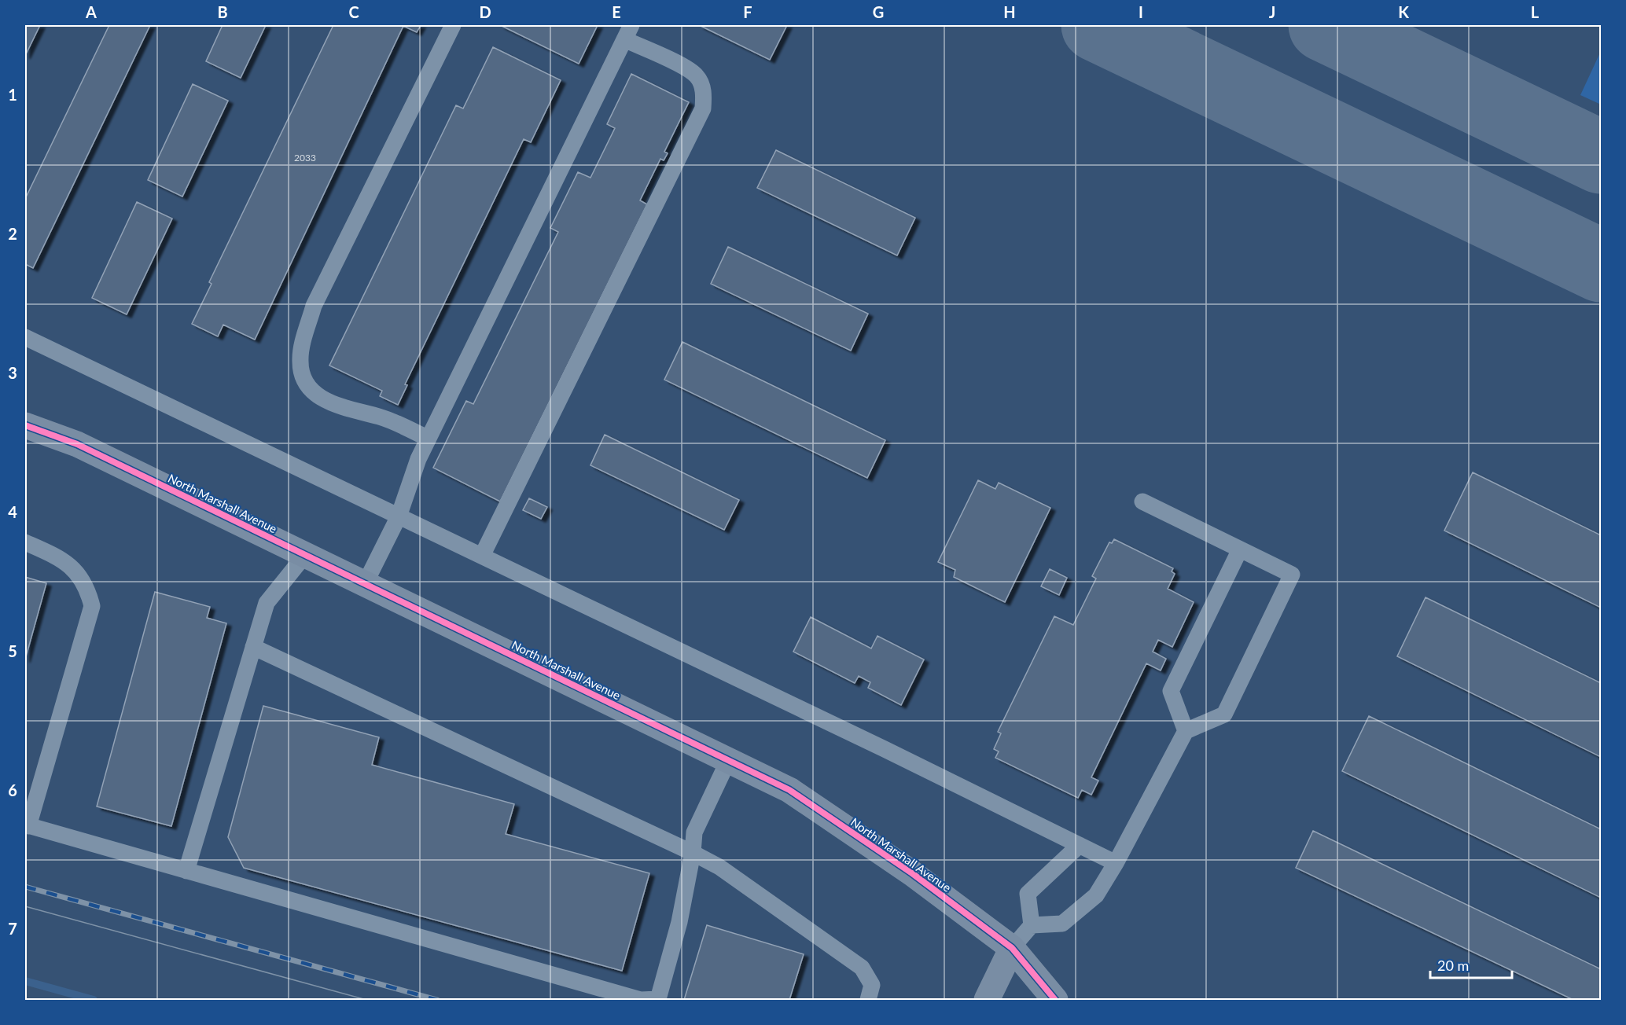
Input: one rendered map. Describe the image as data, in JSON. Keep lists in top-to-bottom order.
{
  "streets": {
    "main road": ["North Marshall Avenue"]
  },
  "house_numbers": ["2033"],
  "scale_bar": "20 m",
  "grid": {
    "columns": [
      "A",
      "B",
      "C",
      "D",
      "E",
      "F",
      "G",
      "H",
      "I",
      "J",
      "K",
      "L"
    ],
    "rows": [
      "1",
      "2",
      "3",
      "4",
      "5",
      "6",
      "7"
    ]
  }
}
